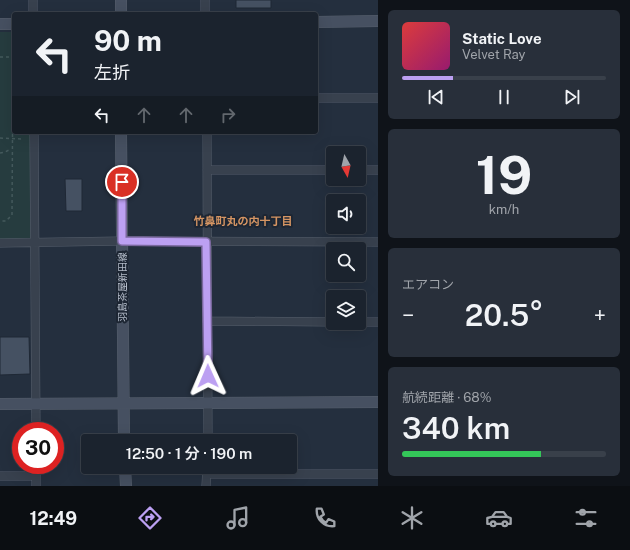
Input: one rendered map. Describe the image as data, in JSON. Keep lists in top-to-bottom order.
{
  "streets": {
    "street": ["羽島茶屋新田線"]
  },
  "districts": ["竹鼻町丸の内十丁目"],
  "north": "bottom",
  "page": {
    "turn": ["90 m", "左折"],
    "song": ["Static Love", "Velvet Ray"],
    "tile": [
      ["19", "km/h"],
      "エアコン",
      ["航続距離 · 68%", "340 km"]
    ],
    "heat": ["−", "20.5°", "+"],
    "limit": "30",
    "trip": "12:50 · 1 分 · 190 m",
    "tabs": "12:49"
  }
}
